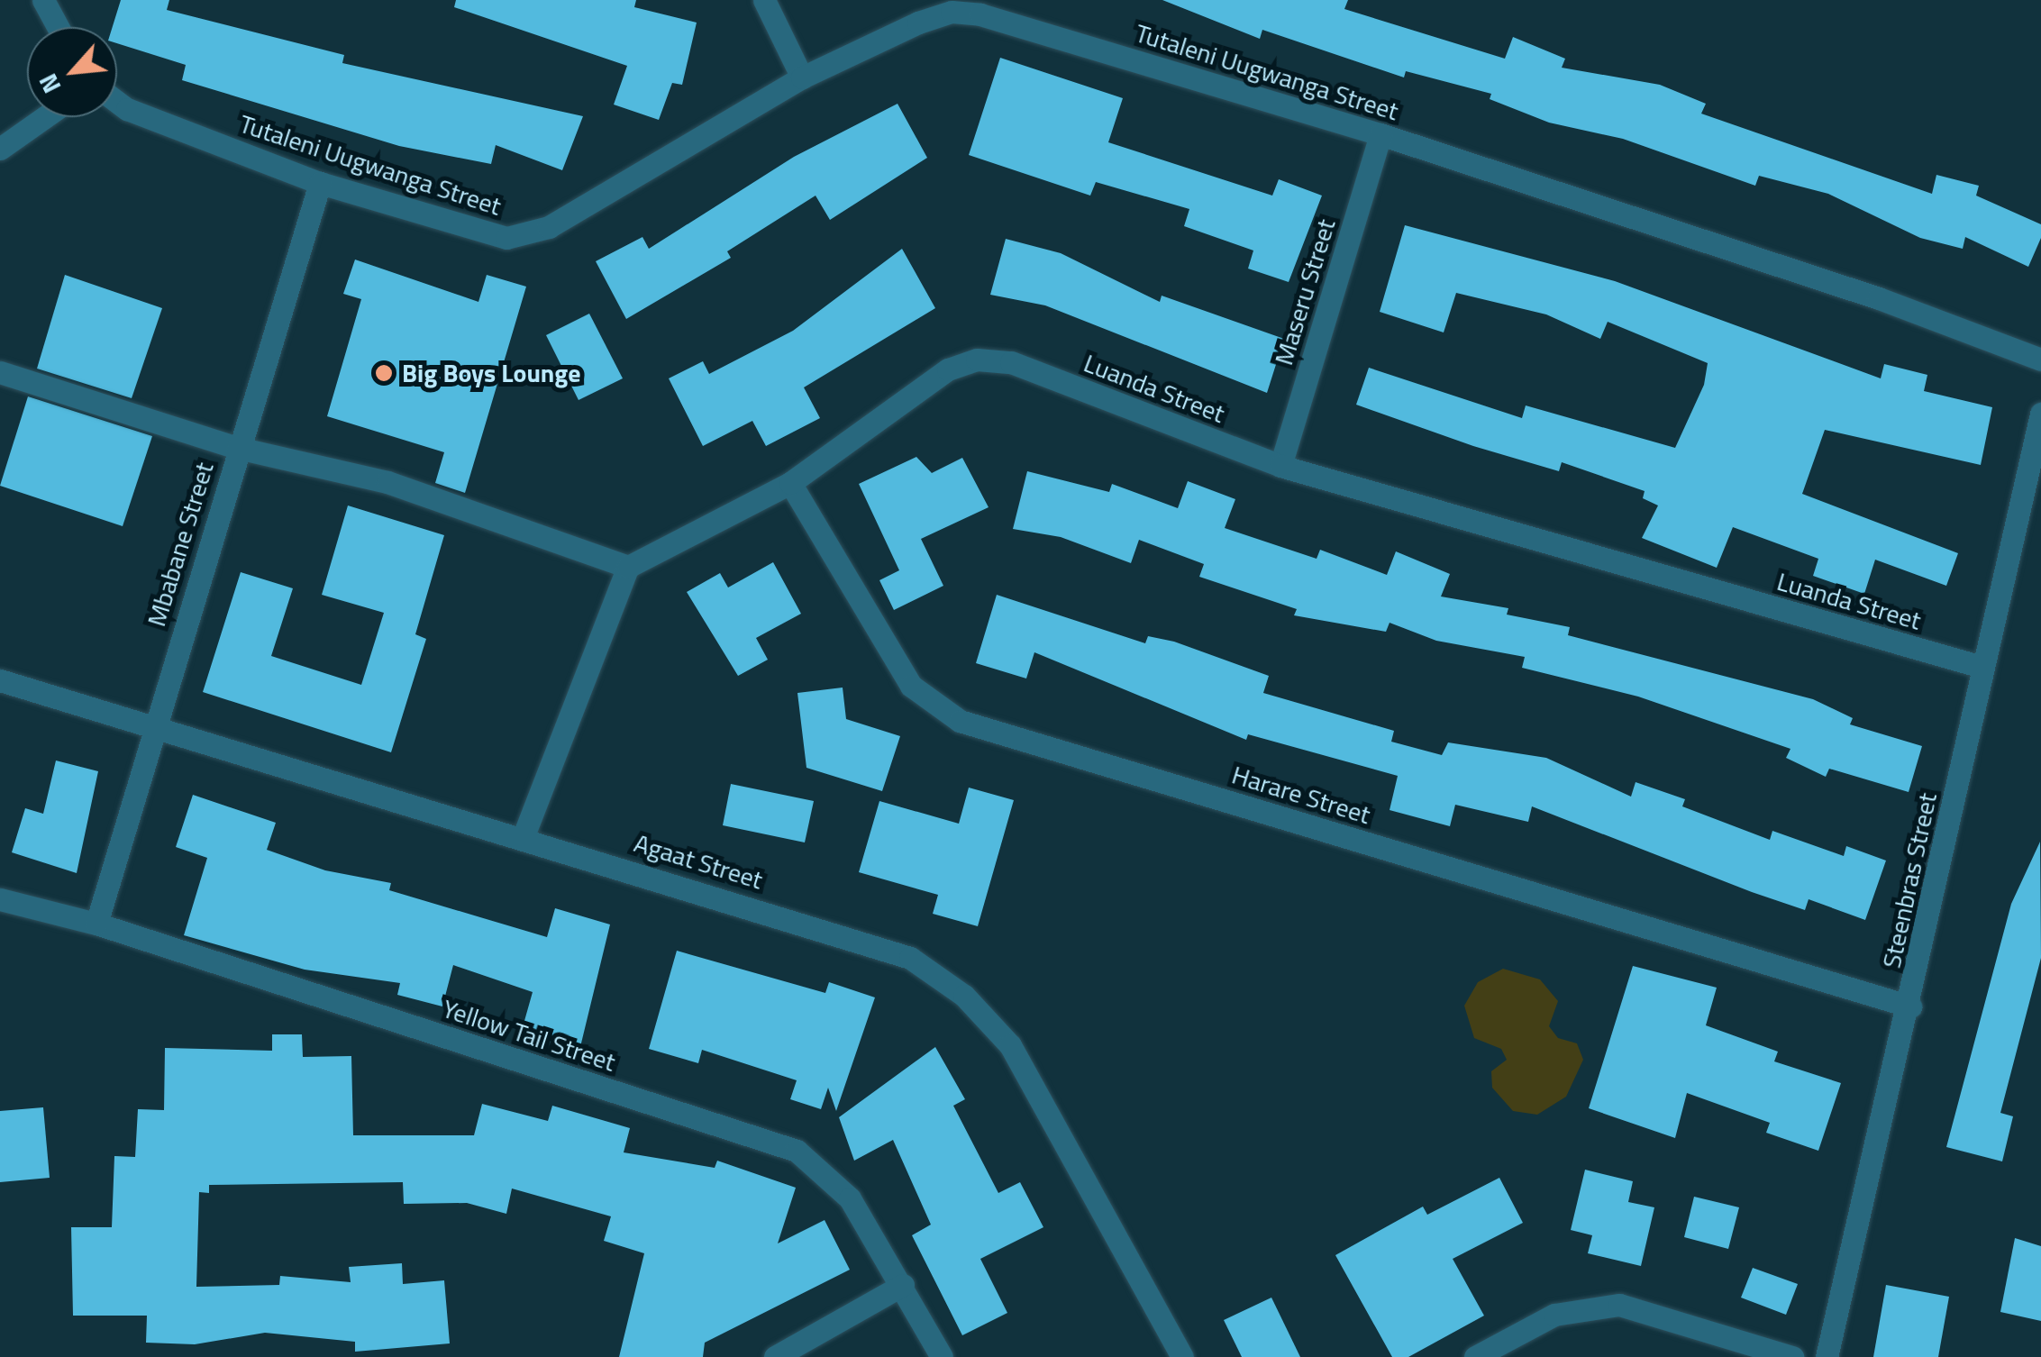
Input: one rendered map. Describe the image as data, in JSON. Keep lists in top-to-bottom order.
{
  "streets": {
    "street": [
      "Tutaleni Uugwanga Street",
      "Maseru Street",
      "Luanda Street",
      "Mbabane Street",
      "Harare Street",
      "Agaat Street",
      "Steenbras Street",
      "Yellow Tail Street"
    ]
  },
  "crossings": [
    ["Tutaleni Uugwanga Street", "Maseru Street"],
    ["Tutaleni Uugwanga Street", "Mbabane Street"],
    ["Maseru Street", "Luanda Street"],
    ["Luanda Street", "Harare Street"],
    ["Luanda Street", "Steenbras Street"],
    ["Mbabane Street", "Agaat Street"],
    ["Mbabane Street", "Yellow Tail Street"],
    ["Harare Street", "Steenbras Street"]
  ],
  "places": ["Big Boys Lounge"],
  "north": "bottom left"
}
